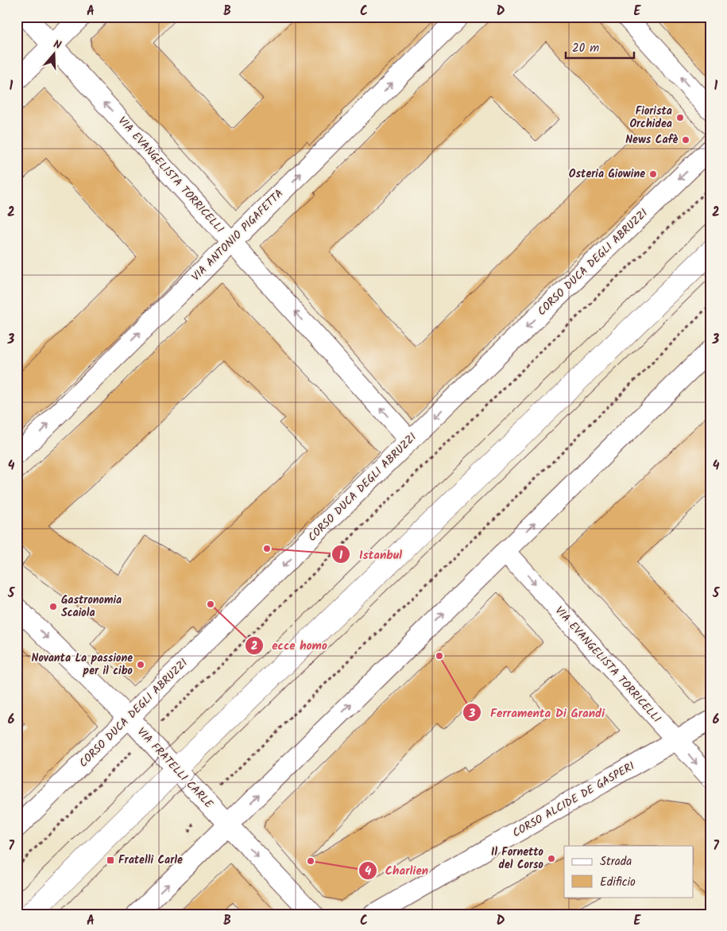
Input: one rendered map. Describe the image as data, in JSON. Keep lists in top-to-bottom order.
{
  "streets": {
    "street": [
      "VIA EVANGELISTA TORRICELLI",
      "VIA ANTONIO PIGAFETTA",
      "CORSO DUCA DEGLI ABRUZZI",
      "VIA FRATELLI CARLE",
      "CORSO ALCIDE DE GASPERI"
    ]
  },
  "crossings": [
    ["VIA EVANGELISTA TORRICELLI", "VIA ANTONIO PIGAFETTA"],
    ["VIA EVANGELISTA TORRICELLI", "CORSO DUCA DEGLI ABRUZZI"],
    ["VIA EVANGELISTA TORRICELLI", "CORSO ALCIDE DE GASPERI"],
    ["CORSO DUCA DEGLI ABRUZZI", "VIA FRATELLI CARLE"]
  ],
  "one_way": ["VIA ANTONIO PIGAFETTA", "VIA FRATELLI CARLE"],
  "places": {
    "other": [
      "Fiorista Orchidea",
      "News Cafè",
      "Osteria Giowine",
      "Istanbul",
      "ecce homo",
      "Gastronomia Scaiola",
      "Ferramenta Di Grandi",
      "Novanta La passione per il cibo",
      "Il Fornetto del Corso",
      "Charlien"
    ],
    "transit": ["Fratelli Carle"]
  },
  "legend": ["Strada", "Edificio"],
  "scale_bar": "20 m",
  "north": "top",
  "grid": {
    "columns": [
      "A",
      "B",
      "C",
      "D",
      "E"
    ],
    "rows": [
      "1",
      "2",
      "3",
      "4",
      "5",
      "6",
      "7"
    ]
  }
}
